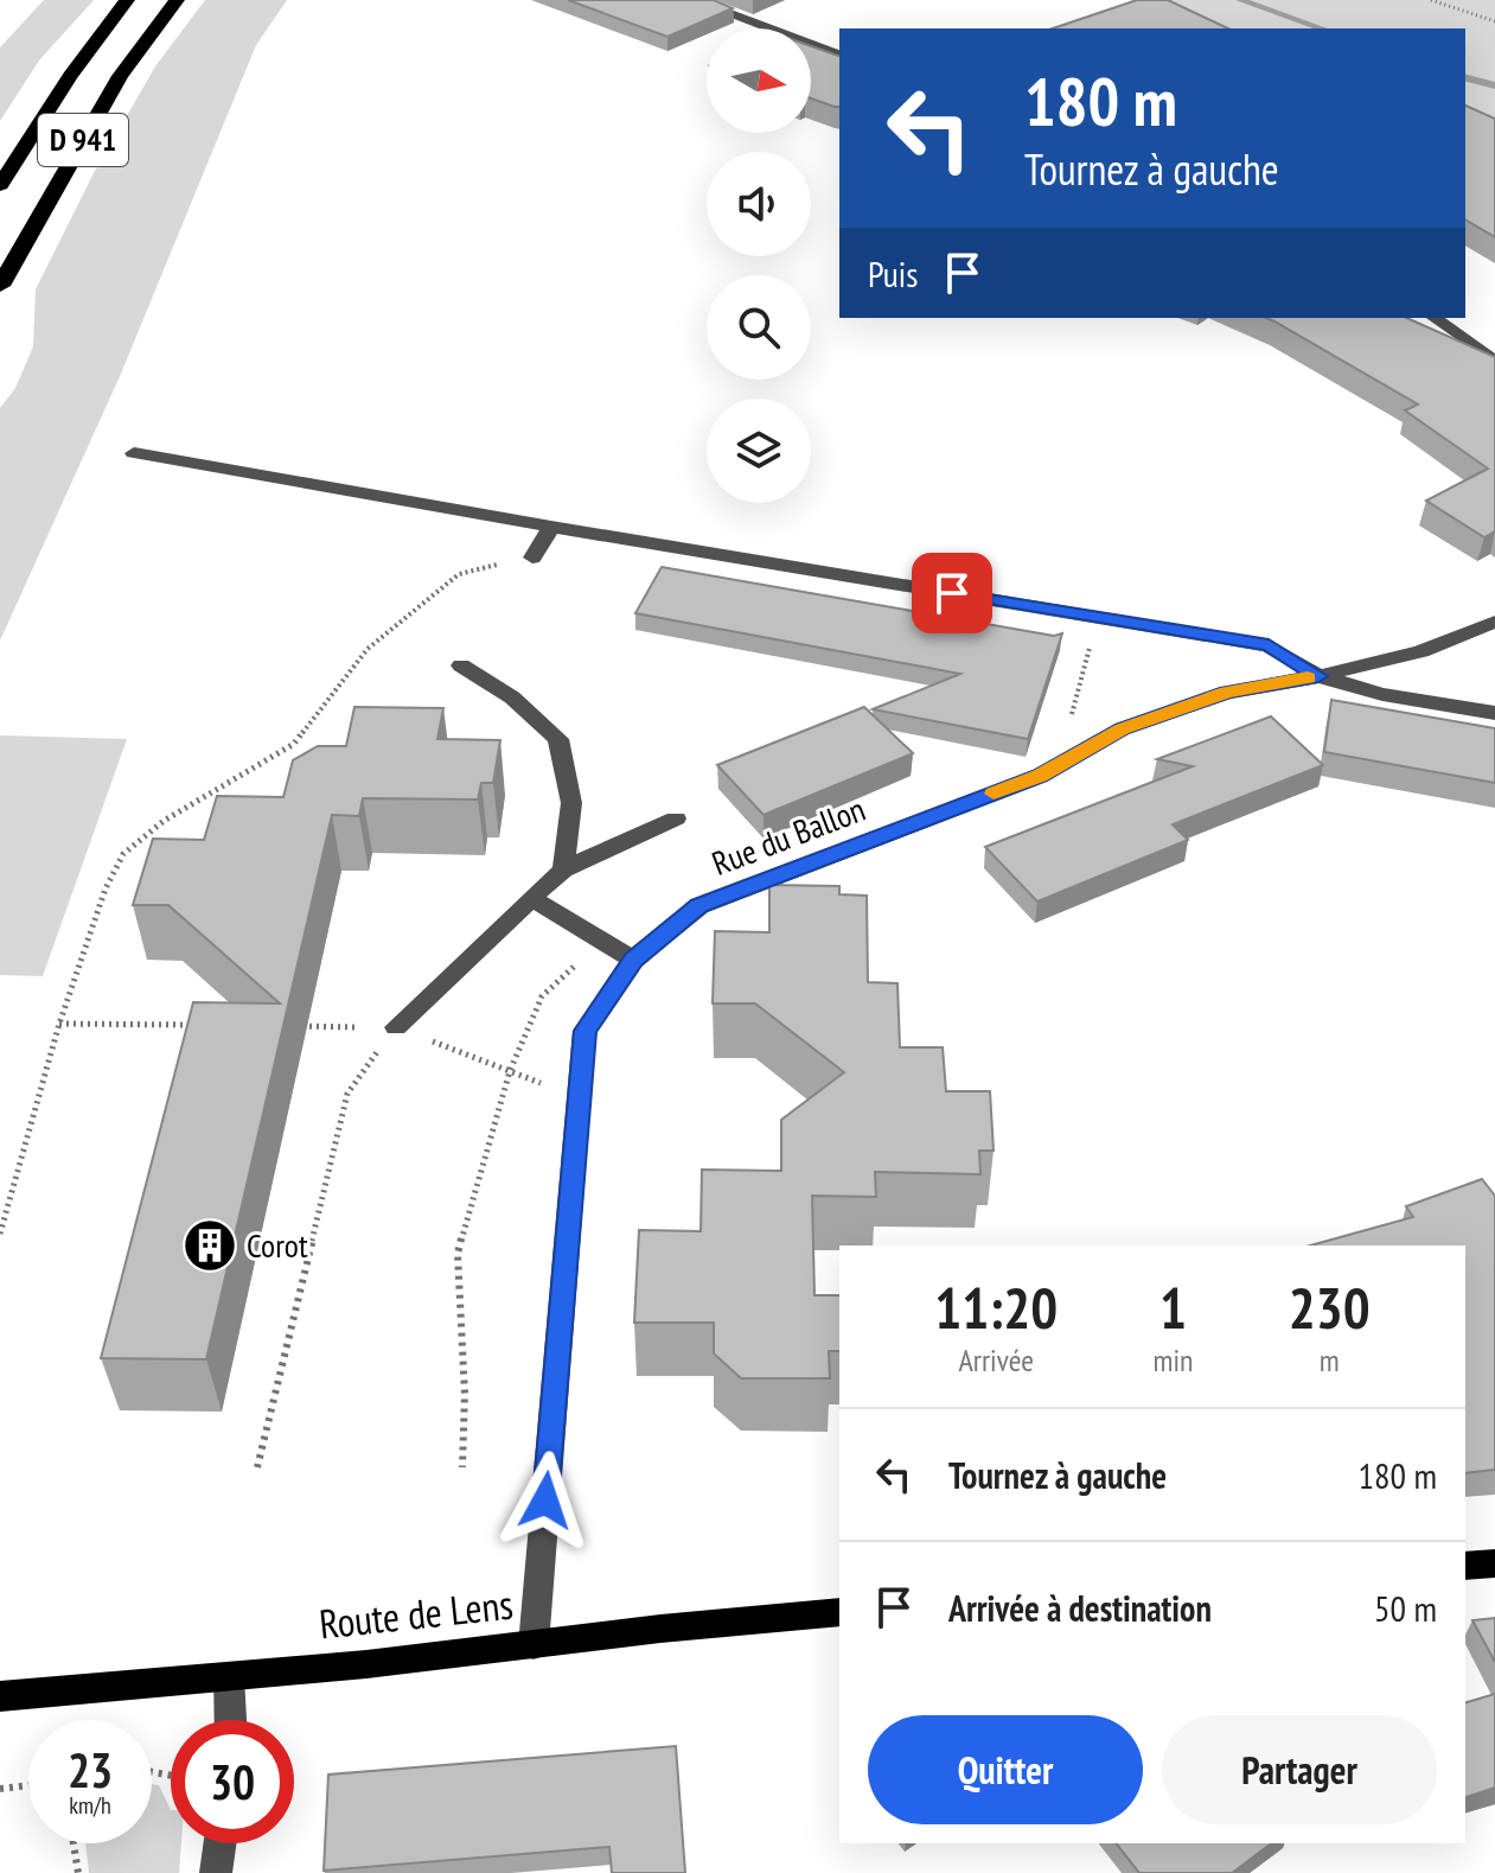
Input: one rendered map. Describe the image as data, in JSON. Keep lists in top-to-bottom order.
{
  "streets": {
    "highway": ["D 941"],
    "main road": ["Route de Lens"],
    "street": ["Rue du Ballon"]
  },
  "crossings": [
    ["Rue du Ballon", "Route de Lens"]
  ],
  "places": {
    "building": ["Corot"]
  },
  "north": "right",
  "page": {
    "turn": ["180 m", "Tournez à gauche"],
    "then": "Puis",
    "eta": [
      "11:20",
      "Arrivée",
      "1",
      "min",
      "230",
      "m"
    ],
    "list": [
      {
        "name": "Tournez à gauche",
        "value": "180 m"
      },
      {
        "name": "Arrivée à destination",
        "value": "50 m"
      }
    ],
    "buttons": ["Quitter", "Partager"],
    "speed": "23 km/h",
    "limit": "30"
  }
}
